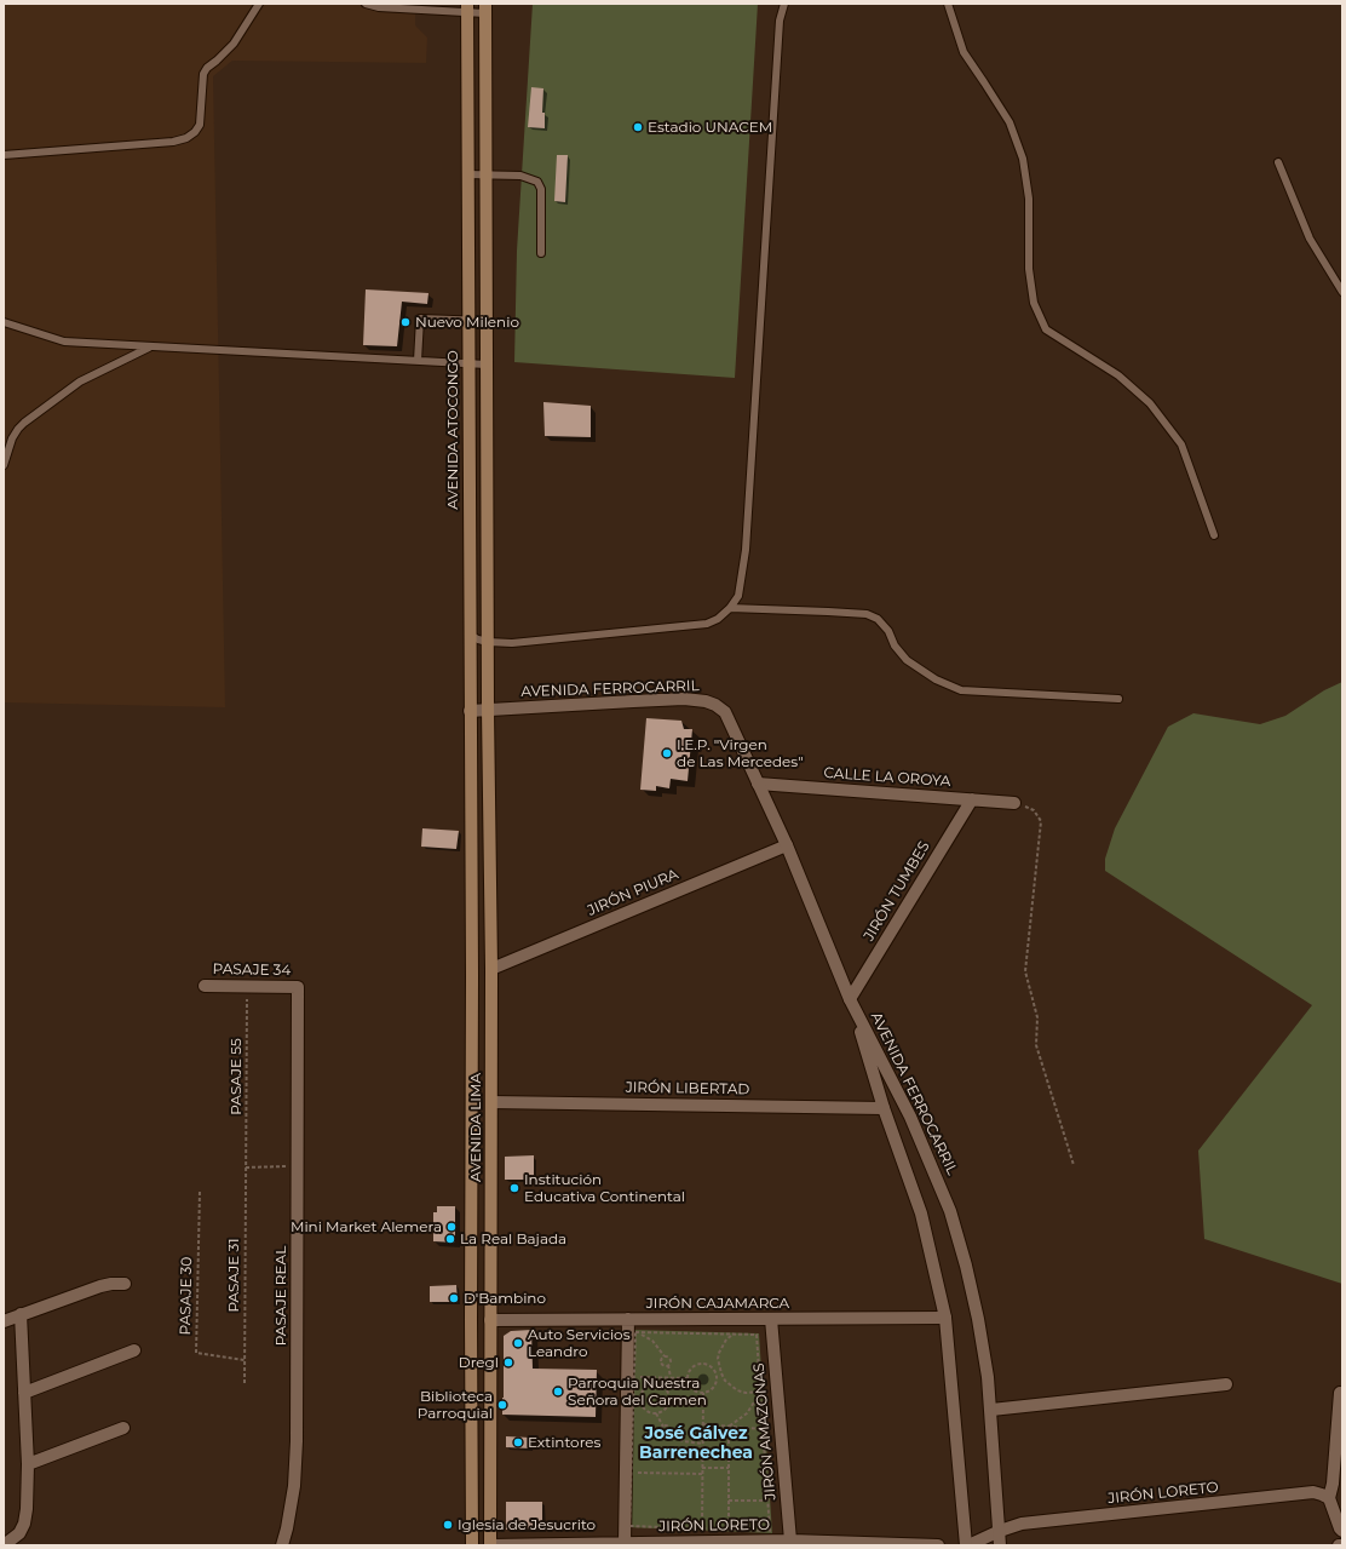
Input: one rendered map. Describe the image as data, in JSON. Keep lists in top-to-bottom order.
{
  "streets": {
    "main road": ["AVENIDA ATOCONGO", "AVENIDA LIMA"],
    "street": [
      "AVENIDA FERROCARRIL",
      "CALLE LA OROYA",
      "JIRÓN TUMBES",
      "JIRÓN PIURA",
      "PASAJE 34",
      "JIRÓN LIBERTAD",
      "PASAJE REAL",
      "JIRÓN CAJAMARCA",
      "JIRÓN AMAZONAS",
      "JIRÓN LORETO"
    ],
    "path": ["PASAJE 55", "PASAJE 31", "PASAJE 30"]
  },
  "crossings": [
    ["AVENIDA ATOCONGO", "AVENIDA FERROCARRIL"],
    ["AVENIDA ATOCONGO", "AVENIDA LIMA"],
    ["AVENIDA FERROCARRIL", "CALLE LA OROYA"],
    ["AVENIDA FERROCARRIL", "JIRÓN TUMBES"],
    ["AVENIDA FERROCARRIL", "JIRÓN PIURA"],
    ["AVENIDA FERROCARRIL", "JIRÓN LIBERTAD"],
    ["AVENIDA FERROCARRIL", "AVENIDA LIMA"],
    ["AVENIDA FERROCARRIL", "JIRÓN CAJAMARCA"],
    ["AVENIDA FERROCARRIL", "JIRÓN LORETO"],
    ["CALLE LA OROYA", "JIRÓN TUMBES"],
    ["JIRÓN PIURA", "AVENIDA LIMA"],
    ["PASAJE 34", "PASAJE 55"],
    ["PASAJE 34", "PASAJE REAL"],
    ["PASAJE 55", "PASAJE 31"],
    ["JIRÓN LIBERTAD", "AVENIDA LIMA"],
    ["AVENIDA LIMA", "JIRÓN CAJAMARCA"],
    ["AVENIDA LIMA", "JIRÓN LORETO"],
    ["PASAJE 31", "PASAJE 30"],
    ["JIRÓN CAJAMARCA", "JIRÓN AMAZONAS"],
    ["JIRÓN AMAZONAS", "JIRÓN LORETO"]
  ],
  "districts": ["José Gálvez Barrenechea"],
  "places": [
    "Estadio UNACEM",
    "Nuevo Milenio",
    "I.E.P. \"Virgen de Las Mercedes\"",
    "Institución Educativa Continental",
    "Mini Market Alemera",
    "La Real Bajada",
    "D'Bambino",
    "Auto Servicios Leandro",
    "Dregl",
    "Parroquia Nuestra Señora del Carmen",
    "Biblioteca Parroquial",
    "Extintores",
    "Iglesia de Jesucrito"
  ]
}
